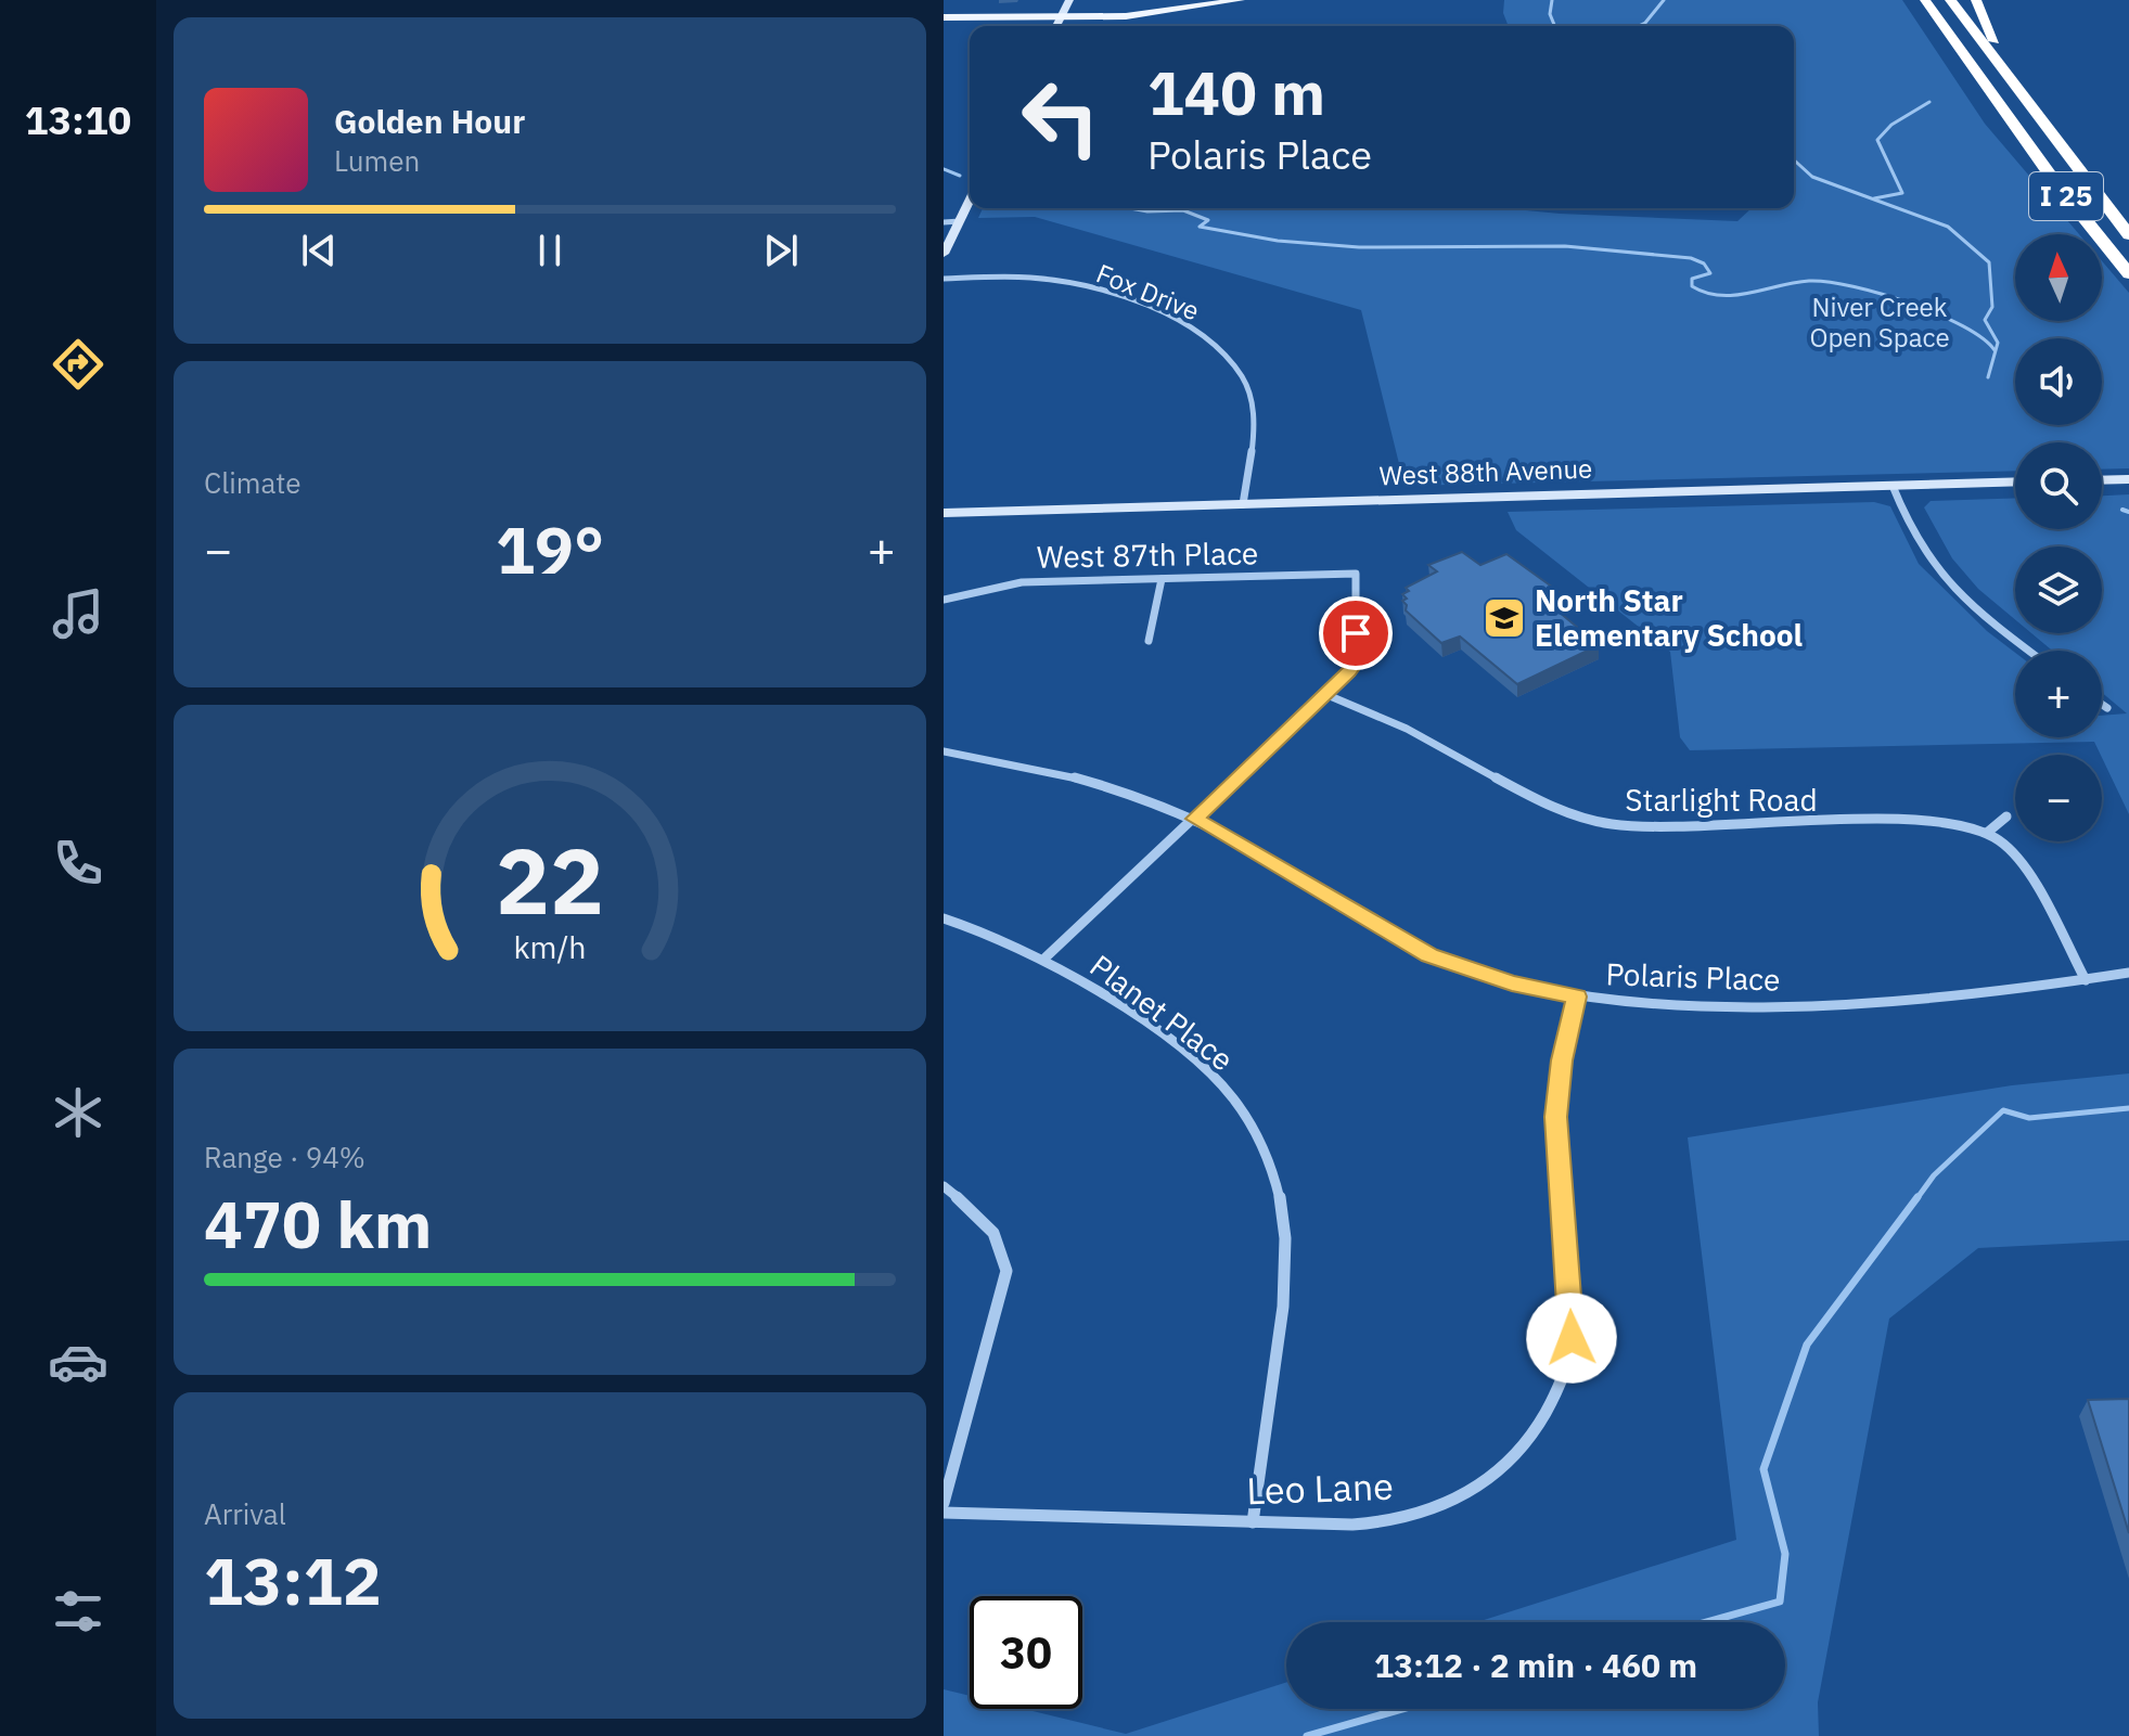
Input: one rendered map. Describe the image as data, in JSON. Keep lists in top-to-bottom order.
{
  "streets": {
    "highway": ["I 25"],
    "main road": ["West 88th Avenue"],
    "street": [
      "Fox Drive",
      "West 87th Place",
      "Starlight Road",
      "Polaris Place",
      "Planet Place",
      "Leo Lane"
    ]
  },
  "crossings": [
    ["Fox Drive", "West 88th Avenue"],
    ["West 87th Place", "Starlight Road"],
    ["Starlight Road", "Polaris Place"],
    ["Polaris Place", "Leo Lane"],
    ["Planet Place", "Leo Lane"]
  ],
  "parks": ["Niver Creek Open Space"],
  "places": {
    "school or university": ["North Star Elementary School"]
  },
  "north": "top",
  "page": {
    "tabs": "13:10",
    "turn": ["140 m", "Polaris Place"],
    "song": ["Golden Hour", "Lumen"],
    "map_buttons": ["+", "−"],
    "tile": [
      "Climate",
      ["Range · 94%", "470 km"],
      ["Arrival", "13:12"]
    ],
    "heat": ["−", "19°", "+"],
    "limit": "30",
    "trip": "13:12 · 2 min · 460 m",
    "gauge": ["22", "km/h"]
  }
}
